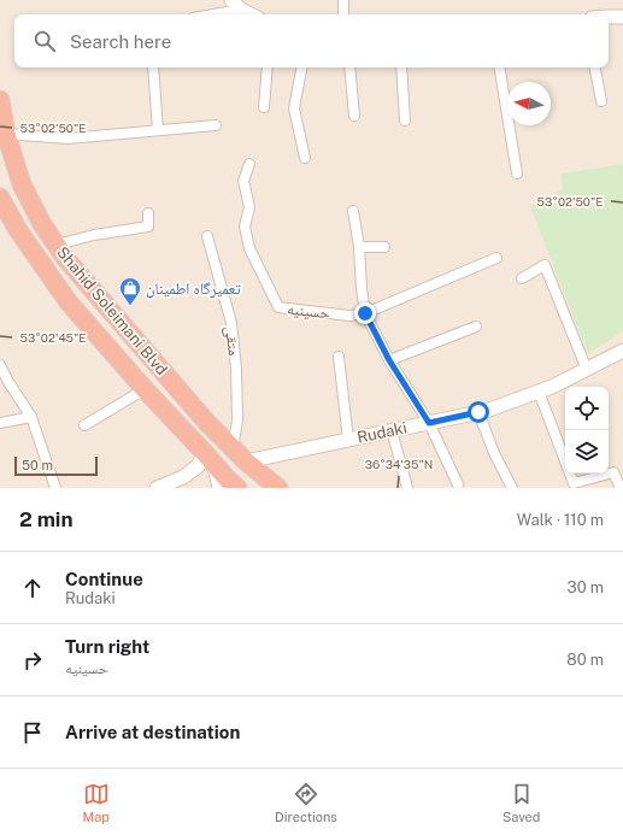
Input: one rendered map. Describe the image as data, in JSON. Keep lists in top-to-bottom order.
{
  "streets": {
    "highway": ["Shahid Soleimani Blvd"],
    "main road": ["Rudaki"],
    "street": ["حسینیه", "متقی"]
  },
  "crossings": [
    ["Shahid Soleimani Blvd", "متقی"],
    ["Shahid Soleimani Blvd", "Rudaki"],
    ["متقی", "Rudaki"]
  ],
  "places": {
    "shop": ["تعمیرگاه اطمینان"]
  },
  "scale_bar": "50 m",
  "north": "left",
  "page": {
    "search": "Search here",
    "scale": "50 m",
    "heading": ["2 min", "Walk · 110 m"],
    "list": [
      ["Continue", "Rudaki", "30 m"],
      ["Turn right", "حسینیه", "80 m"],
      "Arrive at destination"
    ],
    "nav": ["Map", "Directions", "Saved"]
  },
  "coordinates": ["53°02'50\"E", "53°02'45\"E", "36°34'35\"N"]
}
